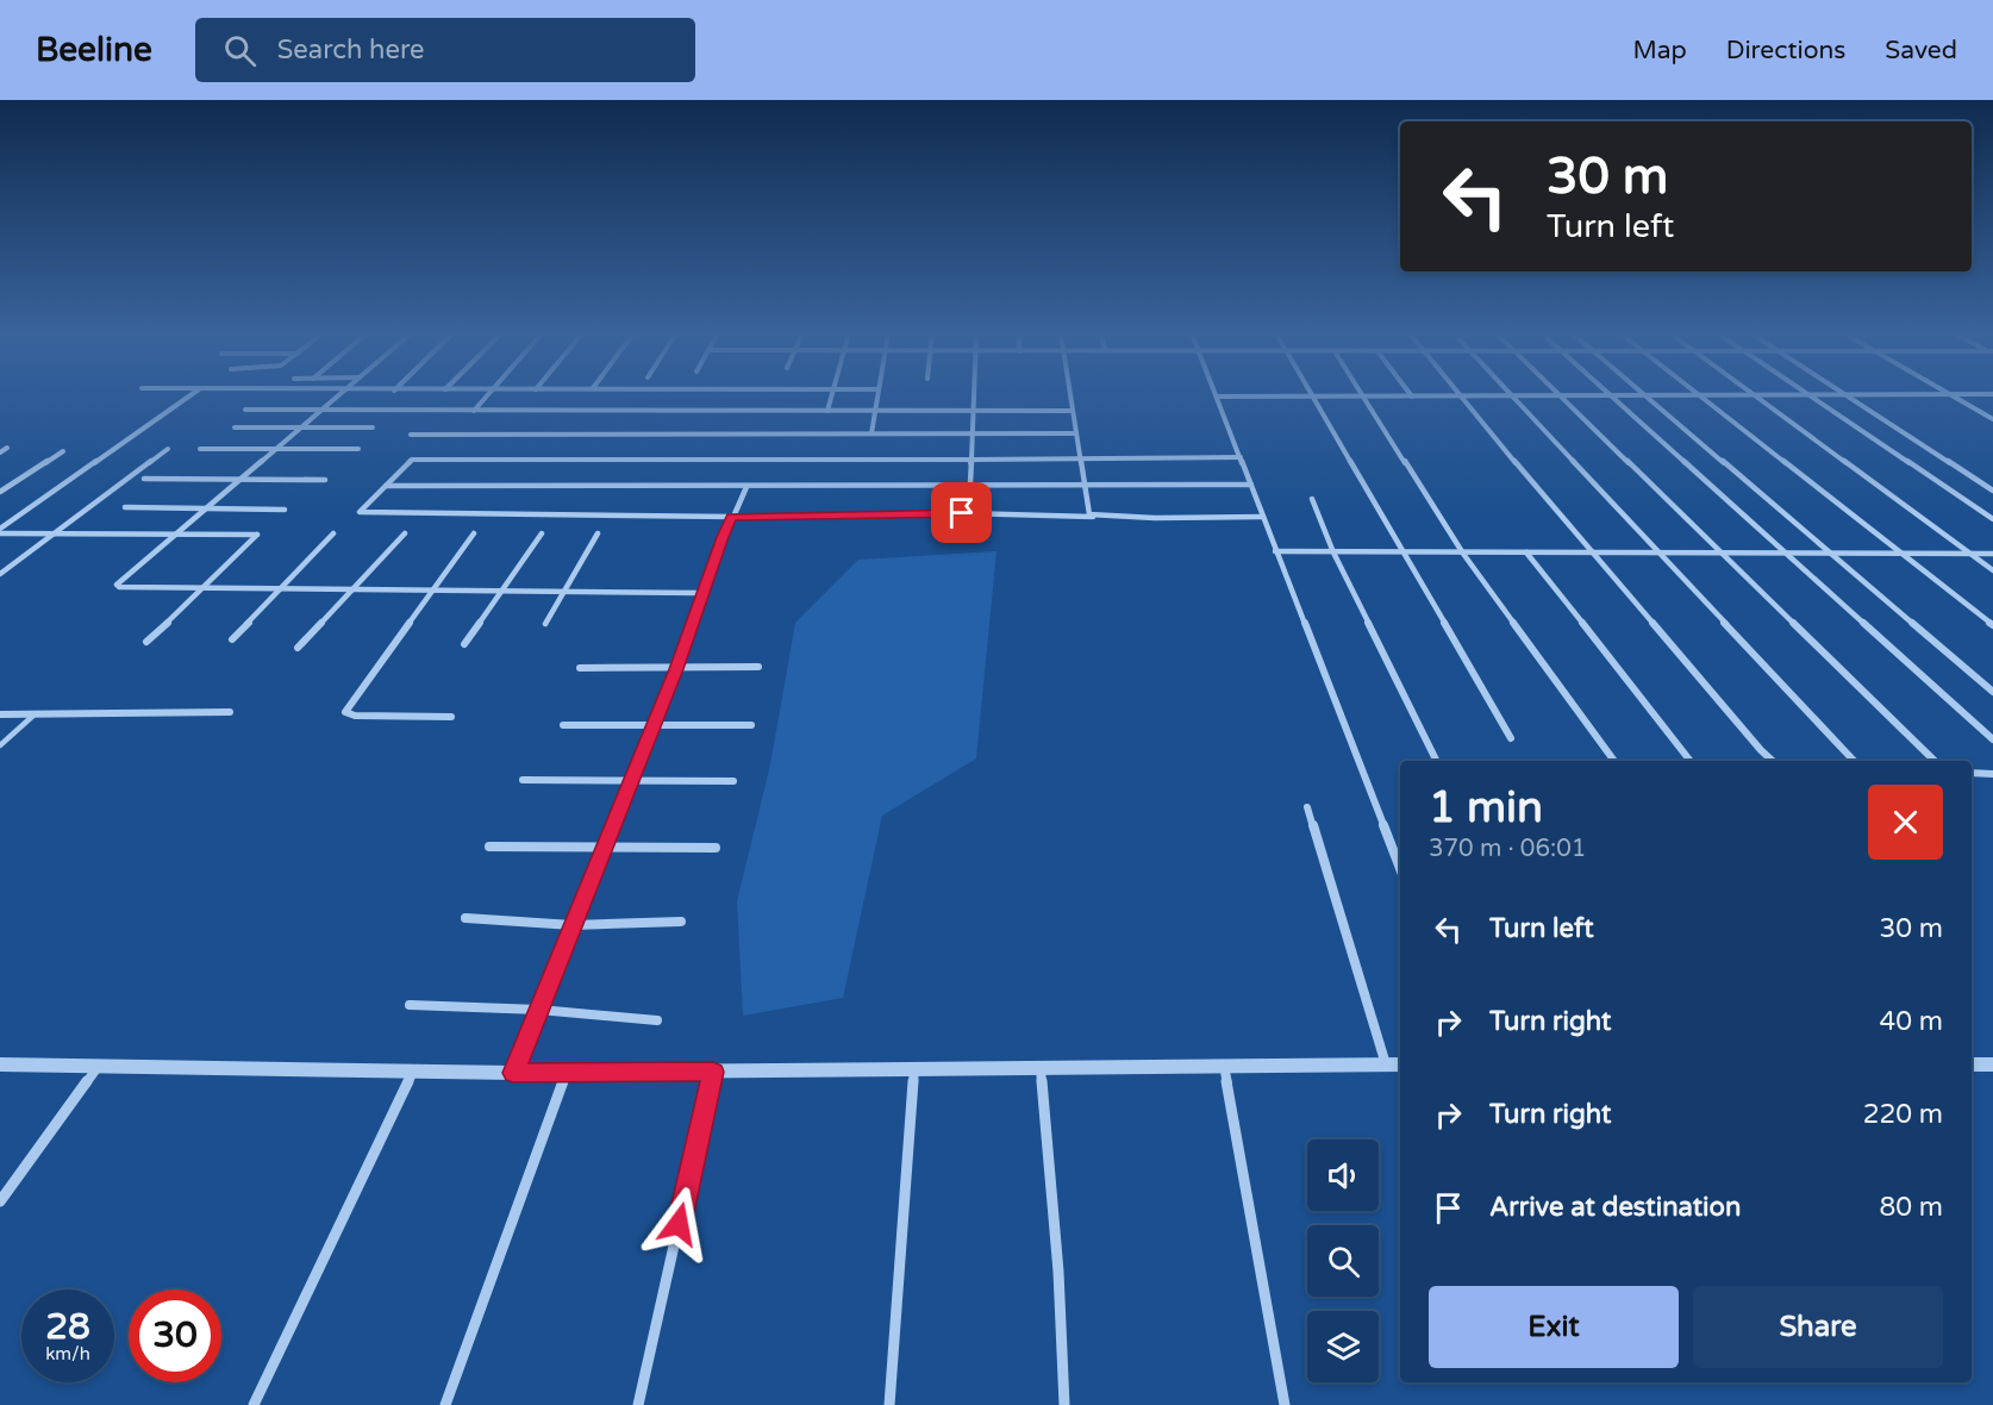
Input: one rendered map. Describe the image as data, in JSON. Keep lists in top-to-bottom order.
{
  "page": {
    "header": "Beeline",
    "search": "Search here",
    "nav": ["Map", "Directions", "Saved"],
    "turn": ["30 m", "Turn left"],
    "heading": ["1 min", "370 m · 06:01"],
    "list": [
      {
        "name": "Turn left",
        "value": "30 m"
      },
      {
        "name": "Turn right",
        "value": "40 m"
      },
      {
        "name": "Turn right",
        "value": "220 m"
      },
      {
        "name": "Arrive at destination",
        "value": "80 m"
      }
    ],
    "buttons": ["Exit", "Share"],
    "speed": "28 km/h",
    "limit": "30"
  }
}
